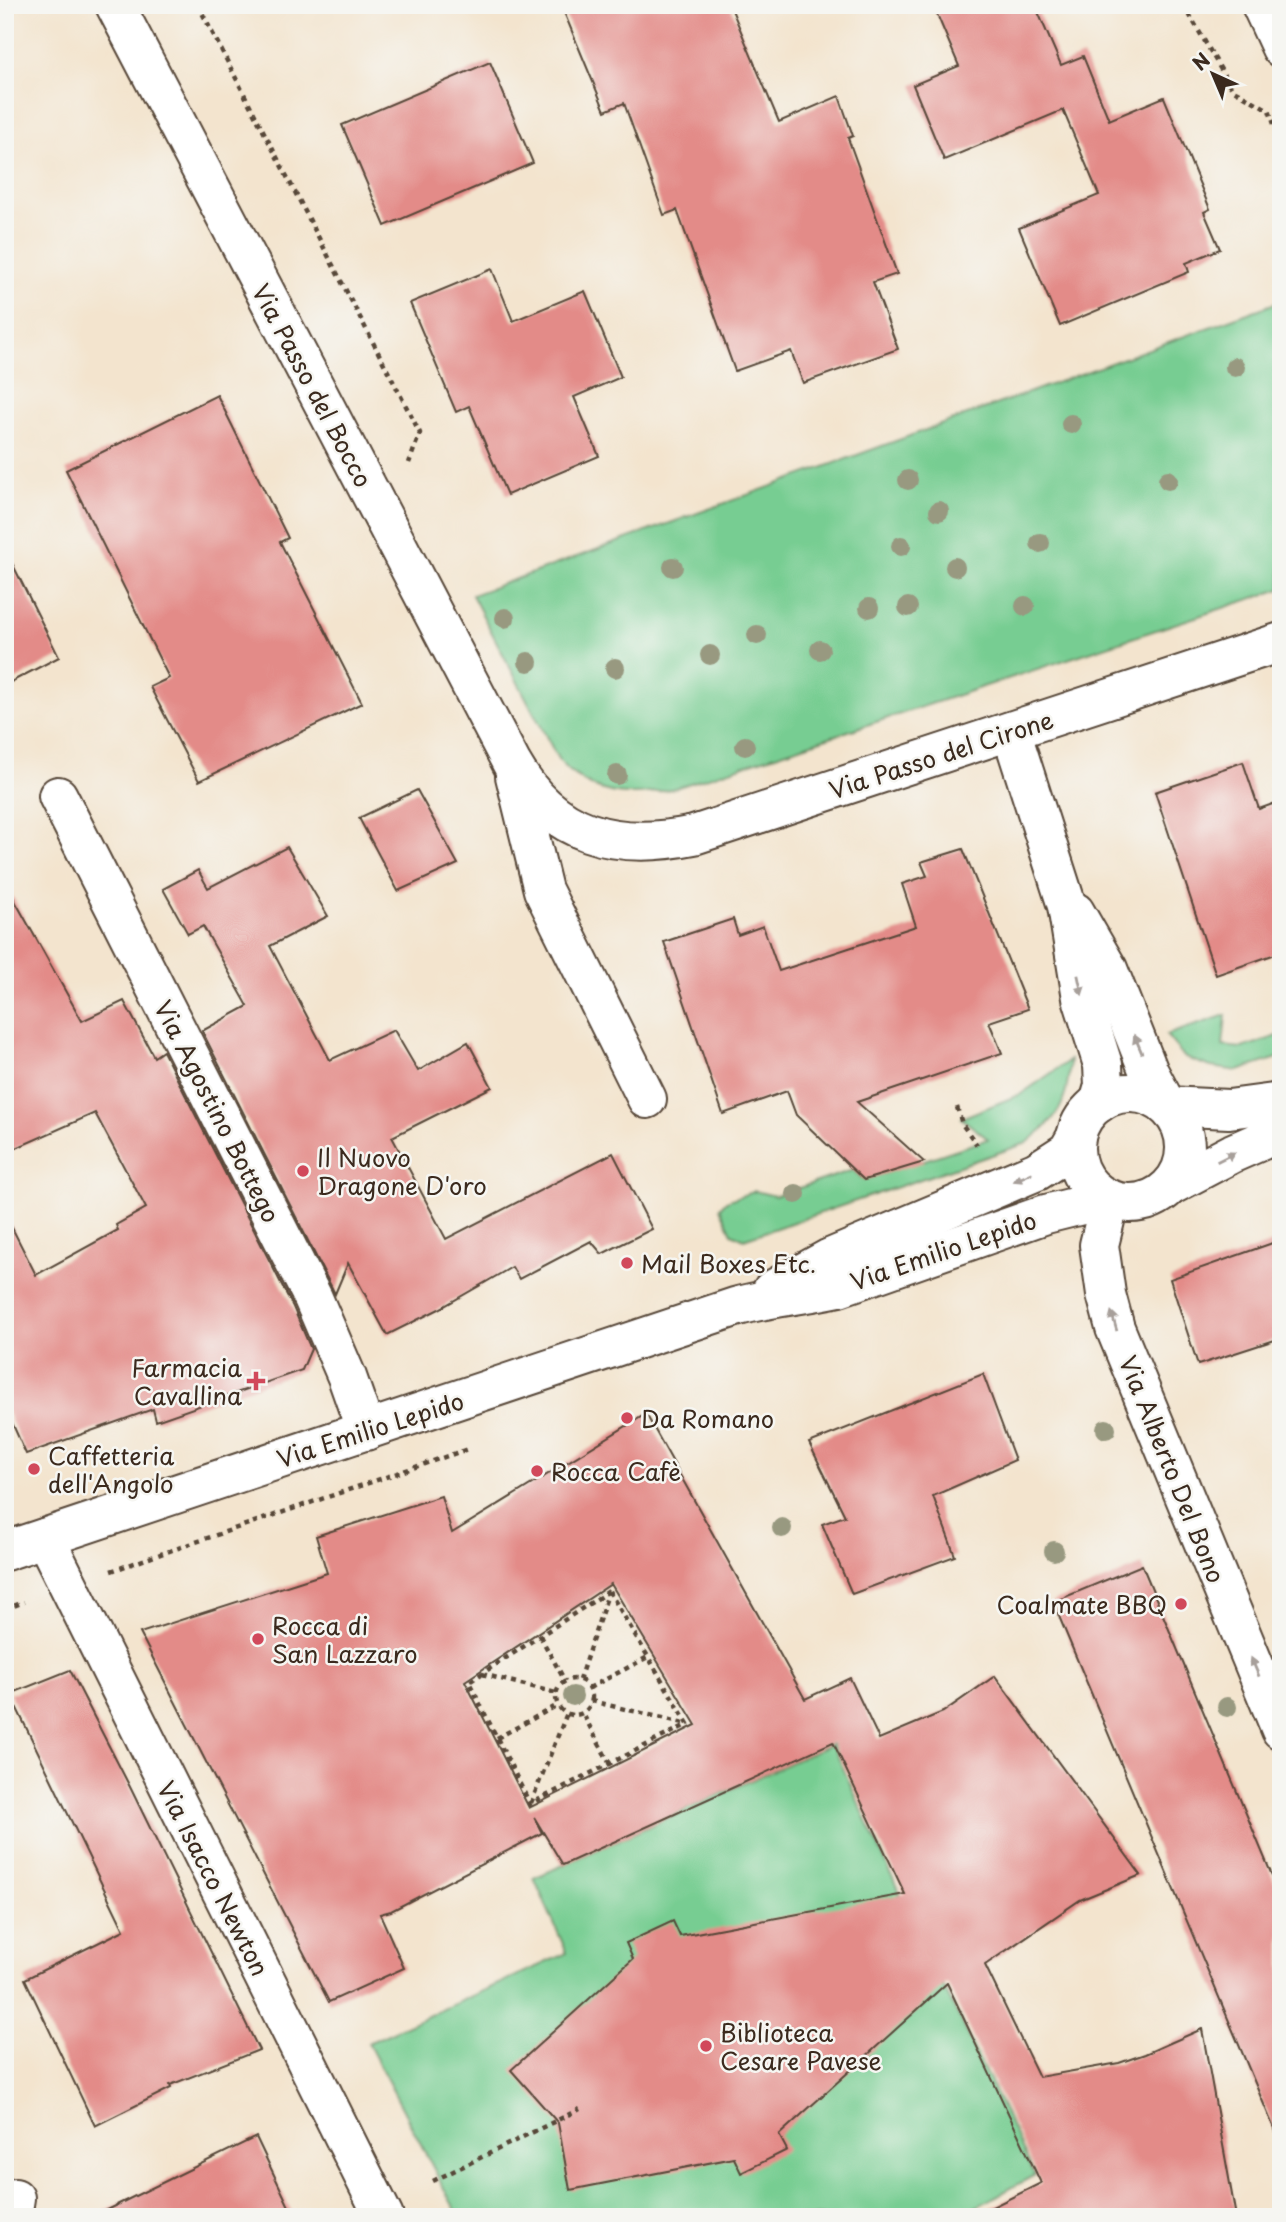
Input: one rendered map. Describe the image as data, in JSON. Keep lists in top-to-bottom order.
{
  "streets": {
    "street": [
      "Via Passo del Bocco",
      "Via Passo del Cirone",
      "Via Agostino Bottego",
      "Via Emilio Lepido",
      "Via Alberto Del Bono",
      "Via Isacco Newton"
    ]
  },
  "crossings": [
    ["Via Passo del Bocco", "Via Passo del Cirone"],
    ["Via Agostino Bottego", "Via Emilio Lepido"],
    ["Via Emilio Lepido", "Via Alberto Del Bono"],
    ["Via Emilio Lepido", "Via Isacco Newton"]
  ],
  "one_way": ["Via Alberto Del Bono"],
  "places": {
    "other": [
      "Il Nuovo Dragone D'oro",
      "Mail Boxes Etc.",
      "Da Romano",
      "Caffetteria dell'Angolo",
      "Rocca Cafè",
      "Coalmate BBQ",
      "Rocca di San Lazzaro",
      "Biblioteca Cesare Pavese"
    ],
    "health": ["Farmacia Cavallina"]
  },
  "north": "top left"
}
